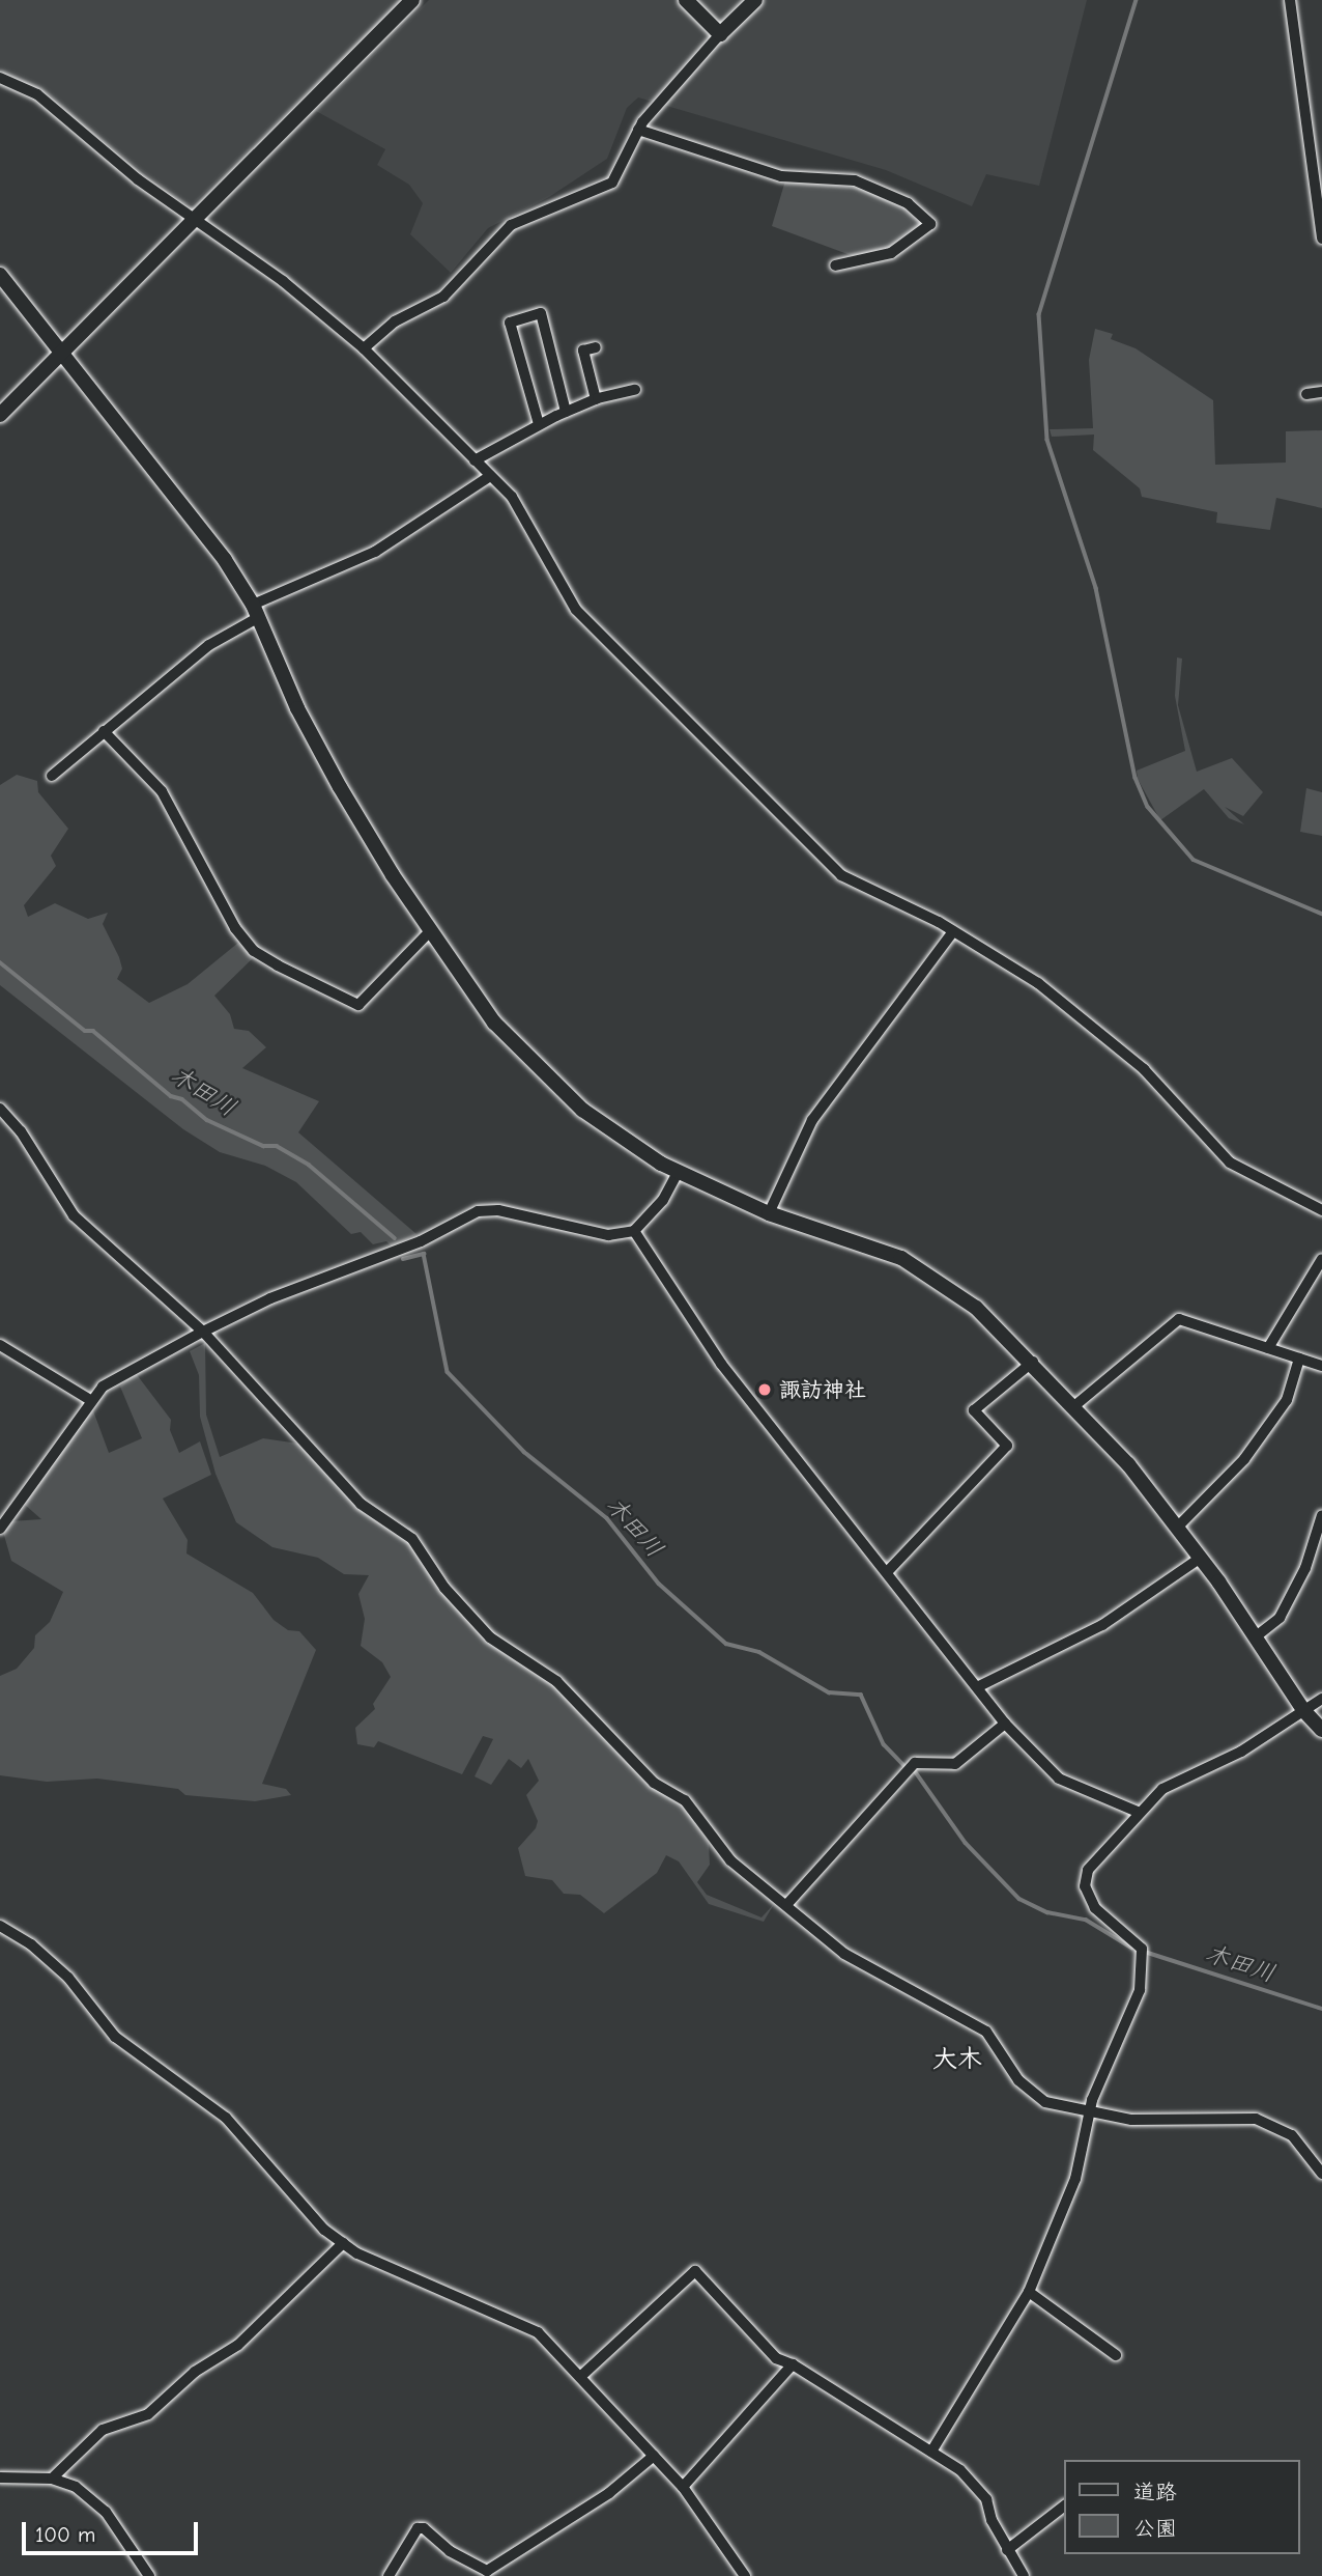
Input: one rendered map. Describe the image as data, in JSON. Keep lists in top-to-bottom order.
{
  "districts": ["大木"],
  "water": ["木田川"],
  "places": ["諏訪神社"],
  "legend": ["道路", "公園"],
  "scale_bar": "100 m"
}
